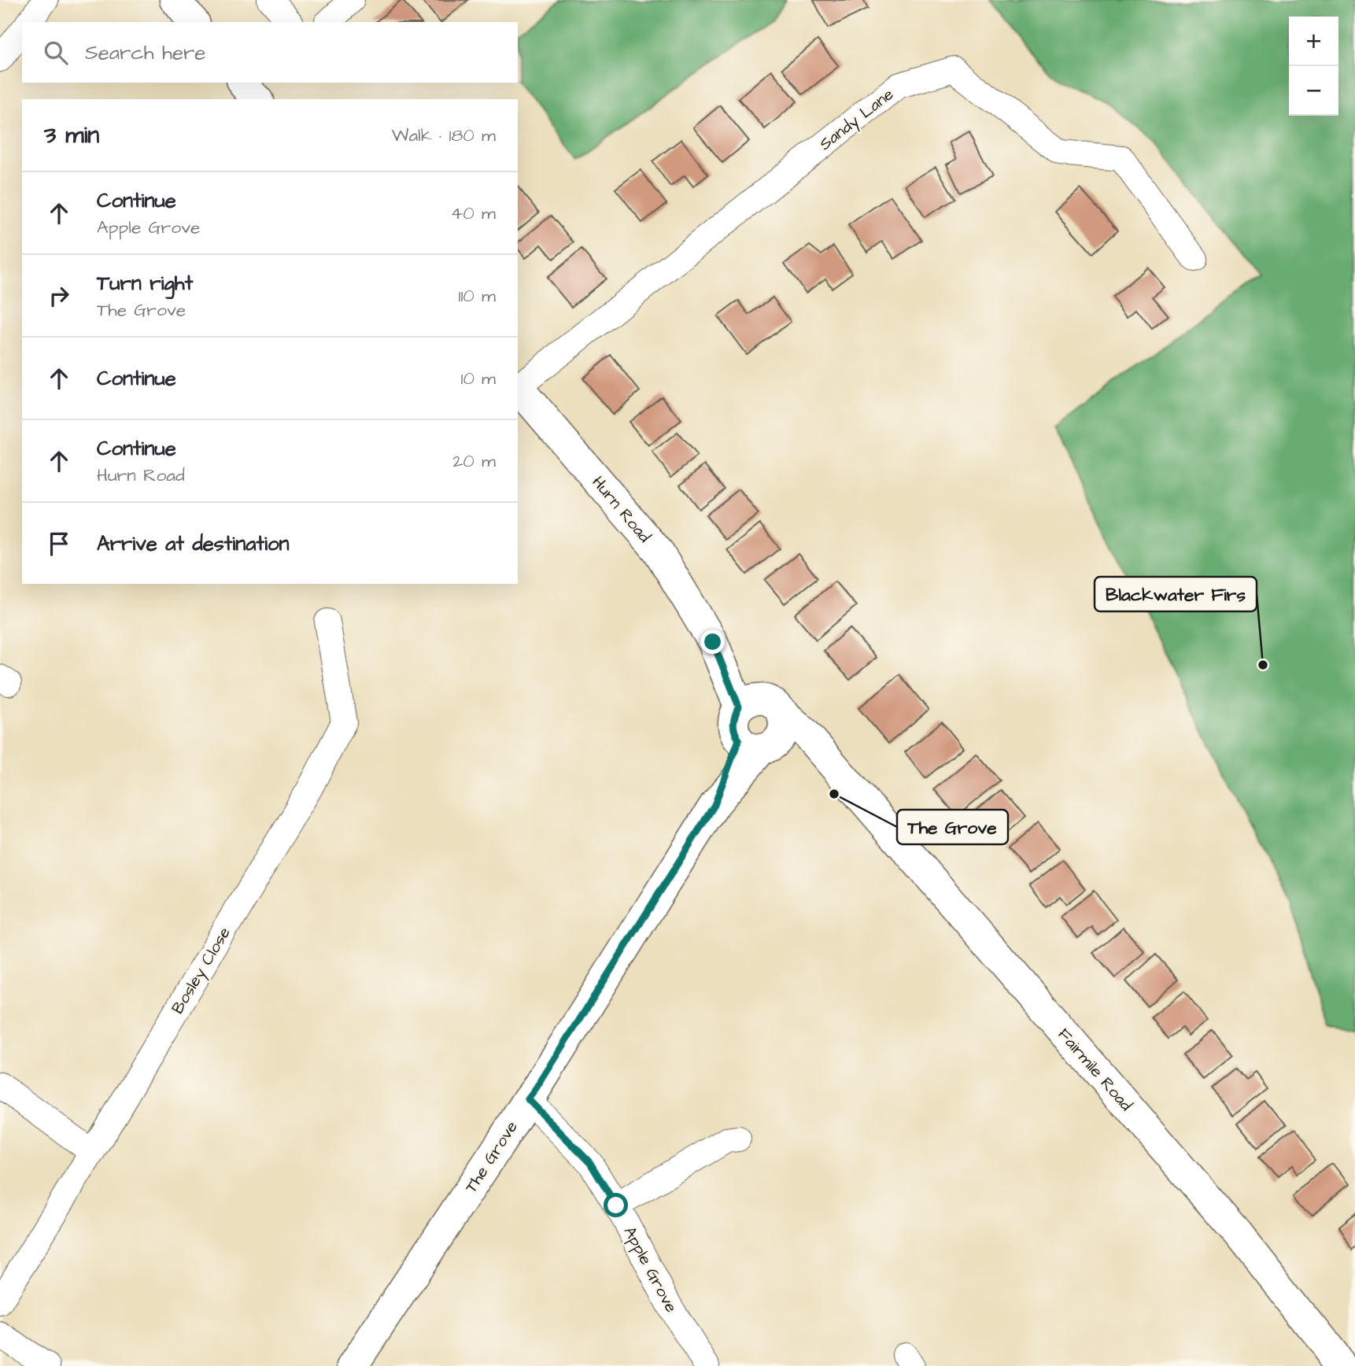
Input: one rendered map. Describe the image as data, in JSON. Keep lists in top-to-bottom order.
{
  "streets": {
    "main road": ["Hurn Road", "Fairmile Road", "The Grove"],
    "street": ["Sandy Lane", "Bosley Close", "Apple Grove"]
  },
  "crossings": [
    ["Hurn Road", "Fairmile Road"],
    ["Fairmile Road", "The Grove"],
    ["The Grove", "Apple Grove"]
  ],
  "places": ["Blackwater Firs", "The Grove"],
  "page": {
    "map_buttons": ["+", "−"],
    "search": "Search here",
    "heading": ["3 min", "Walk · 180 m"],
    "list": [
      ["Continue", "Apple Grove", "40 m"],
      ["Turn right", "The Grove", "110 m"],
      ["Continue", "10 m"],
      ["Continue", "Hurn Road", "20 m"],
      "Arrive at destination"
    ]
  }
}
